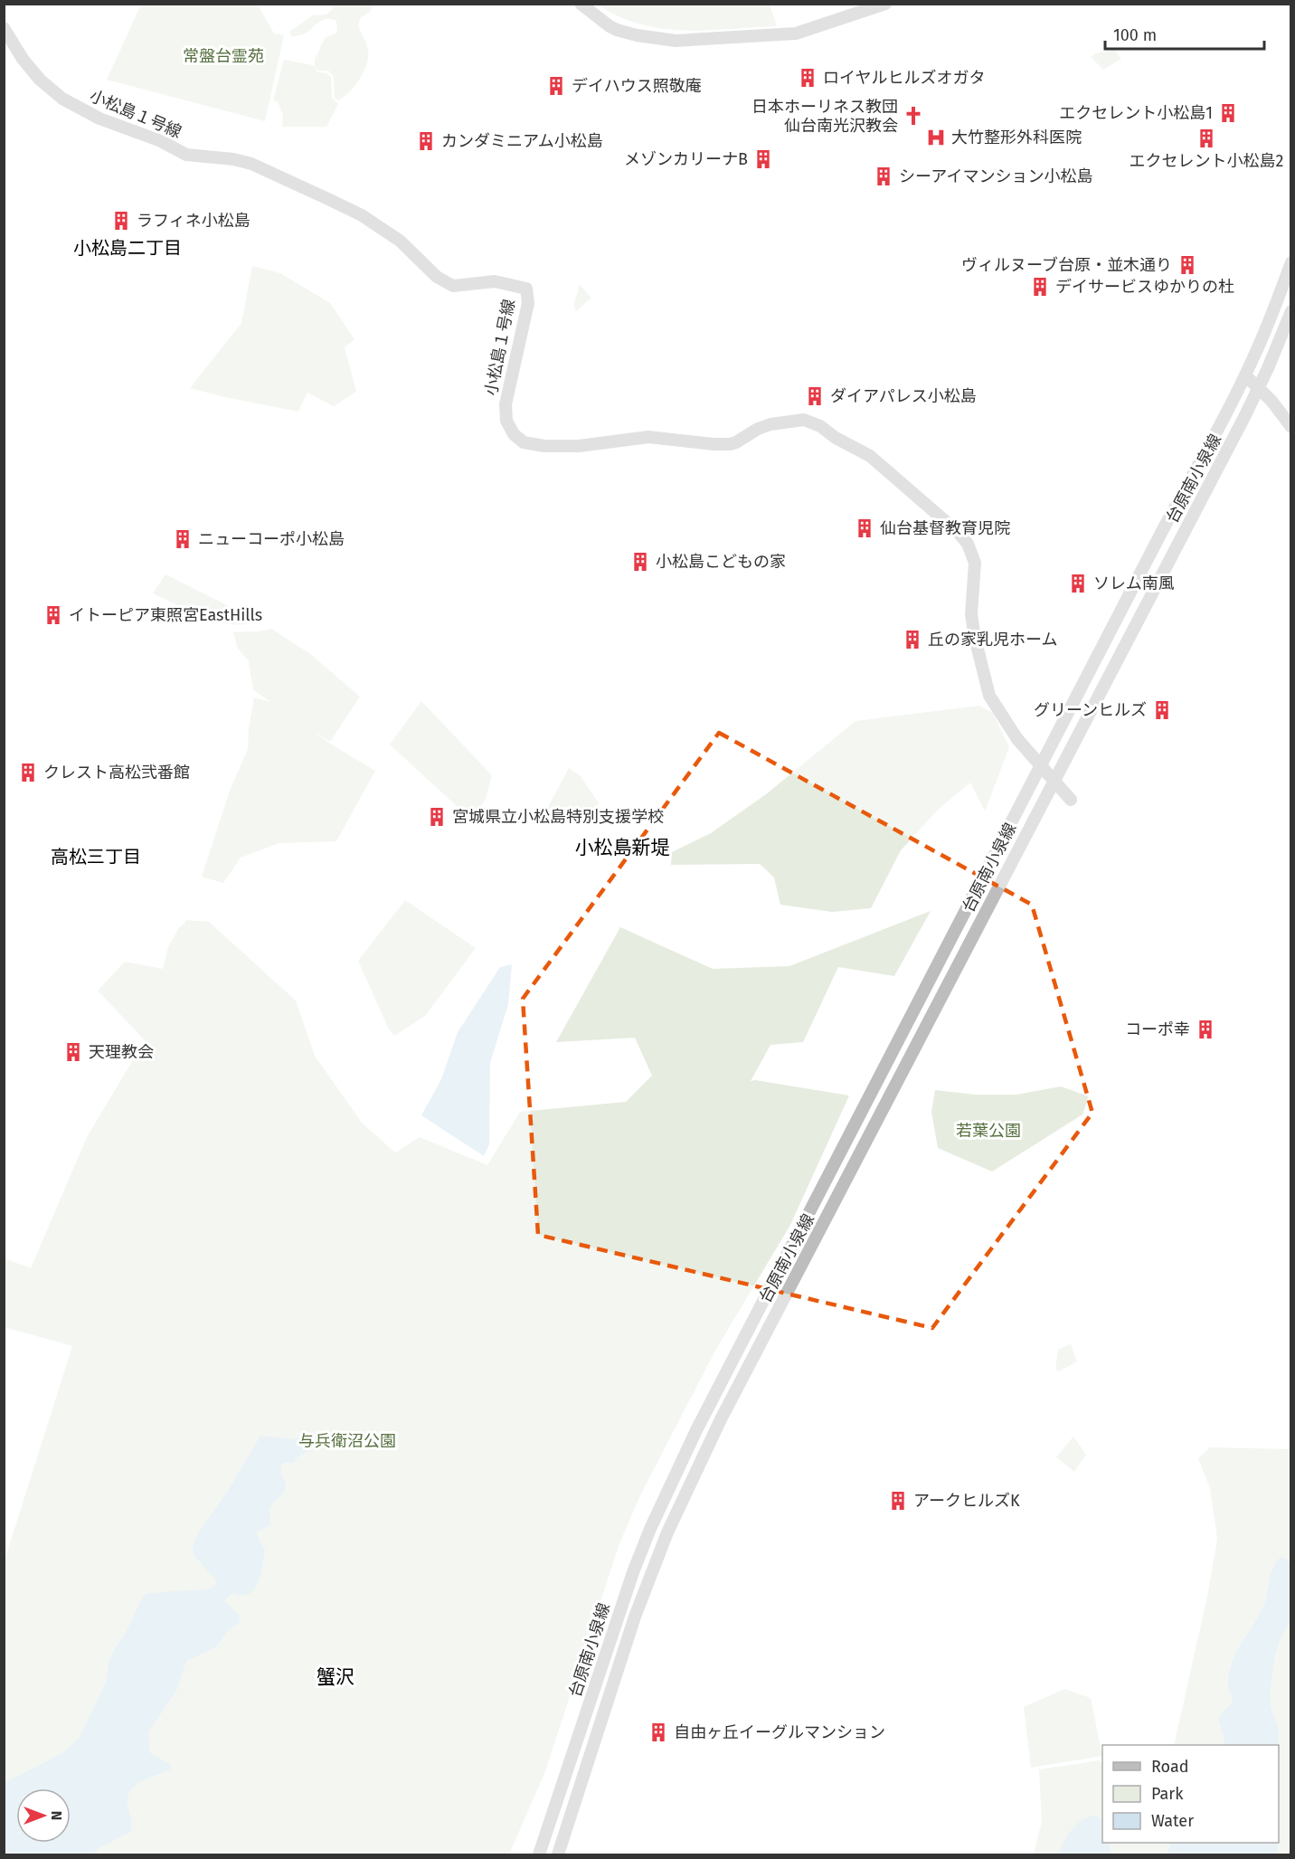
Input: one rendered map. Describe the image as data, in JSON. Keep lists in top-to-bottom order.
{
  "streets": {
    "street": ["小松島１号線", "台原南小泉線"]
  },
  "districts": [
    "小松島二丁目",
    "小松島新堤",
    "高松三丁目",
    "蟹沢"
  ],
  "parks": ["常盤台霊苑", "若葉公園", "与兵衛沼公園"],
  "places": {
    "building": [
      "ロイヤルヒルズオガタ",
      "デイハウス照敬庵",
      "エクセレント小松島1",
      "エクセレント小松島2",
      "カンダミニアム小松島",
      "メゾンカリーナB",
      "シーアイマンション小松島",
      "ラフィネ小松島",
      "ヴィルヌーブ台原・並木通り",
      "デイサービスゆかりの杜",
      "ダイアパレス小松島",
      "仙台基督教育児院",
      "ニューコーポ小松島",
      "小松島こどもの家",
      "ソレム南風",
      "イトーピア東照宮EastHills",
      "丘の家乳児ホーム",
      "グリーンヒルズ",
      "クレスト高松弐番館",
      "宮城県立小松島特別支援学校",
      "コーポ幸",
      "天理教会",
      "アークヒルズK",
      "自由ヶ丘イーグルマンション"
    ],
    "church": ["日本ホーリネス教団 仙台南光沢教会"],
    "hospital": ["大竹整形外科医院"]
  },
  "legend": ["Road", "Park", "Water"],
  "scale_bar": "100 m",
  "north": "right"
}
